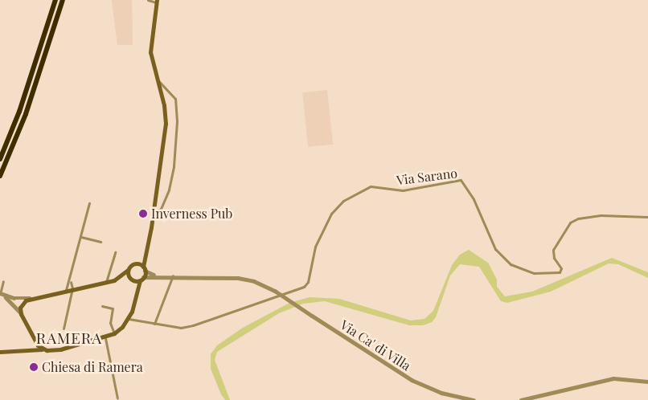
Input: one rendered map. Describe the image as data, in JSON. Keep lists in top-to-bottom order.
{
  "streets": {
    "street": ["Via Sarano", "Via Ca' di Villa"]
  },
  "districts": ["RAMERA"],
  "places": ["Inverness Pub", "Chiesa di Ramera"]
}
